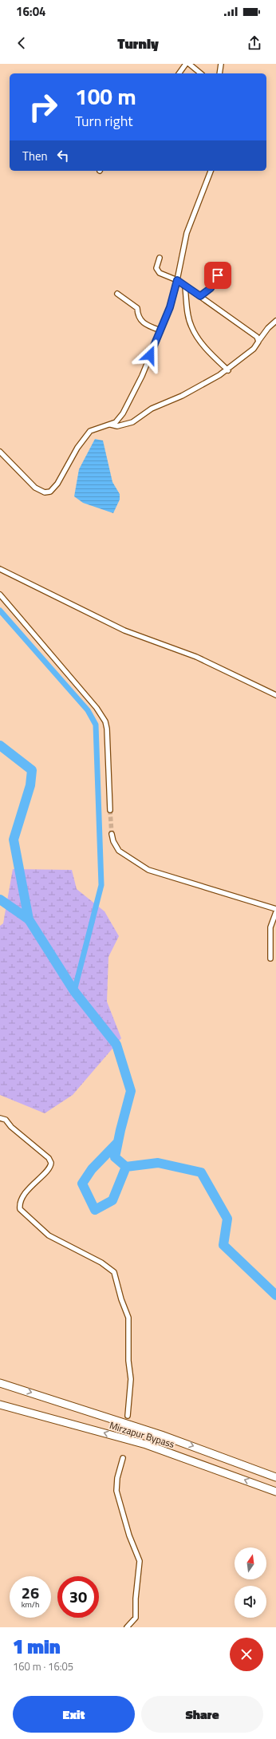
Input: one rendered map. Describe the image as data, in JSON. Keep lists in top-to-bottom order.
{
  "streets": {
    "highway": ["Mirzapur Bypass"]
  },
  "north": "top",
  "page": {
    "status": "16:04",
    "header": "Turnly",
    "turn": ["100 m", "Turn right"],
    "then": "Then",
    "speed": "26 km/h",
    "limit": "30",
    "heading": ["1 min", "160 m · 16:05"],
    "buttons": ["Exit", "Share"]
  }
}
